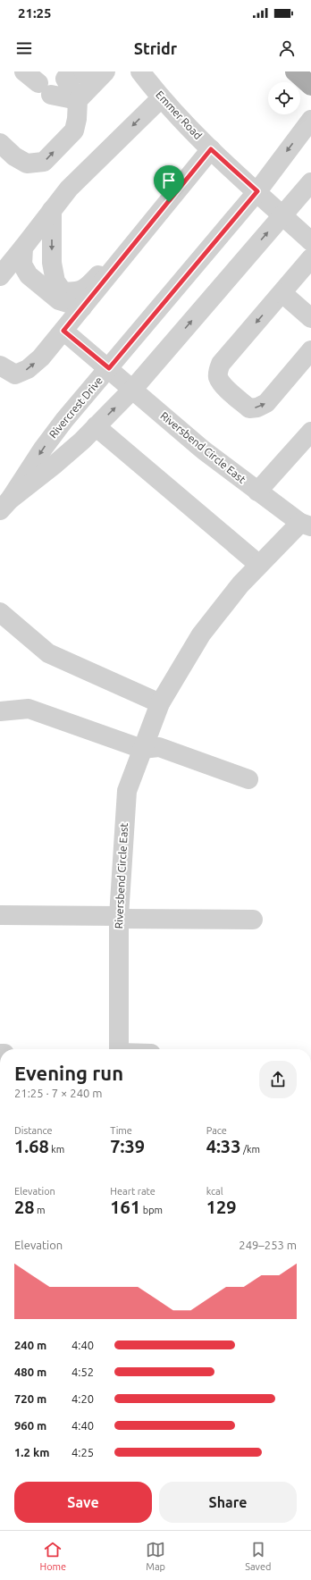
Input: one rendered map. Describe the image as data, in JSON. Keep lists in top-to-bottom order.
{
  "streets": {
    "street": ["Emmer Road", "Rivercrest Drive", "Riversbend Circle East"]
  },
  "crossings": [
    ["Emmer Road", "Rivercrest Drive"],
    ["Rivercrest Drive", "Riversbend Circle East"]
  ],
  "page": {
    "status": "21:25",
    "header": "Stridr",
    "heading": ["Evening run", "21:25 · 7 × 240 m"],
    "stats": [
      ["Distance", "1.68 km"],
      ["Time", "7:39"],
      ["Pace", "4:33 /km"],
      ["Elevation", "28 m"],
      ["Heart rate", "161 bpm"],
      ["kcal", "129"]
    ],
    "chart": ["Elevation", "249–253 m"],
    "list": [
      {
        "name": "240 m",
        "note": "4:40"
      },
      {
        "name": "480 m",
        "note": "4:52"
      },
      {
        "name": "720 m",
        "note": "4:20"
      },
      {
        "name": "960 m",
        "note": "4:40"
      },
      {
        "name": "1.2 km",
        "note": "4:25"
      }
    ],
    "buttons": ["Save", "Share"],
    "tabs": ["Home", "Map", "Saved"]
  }
}
